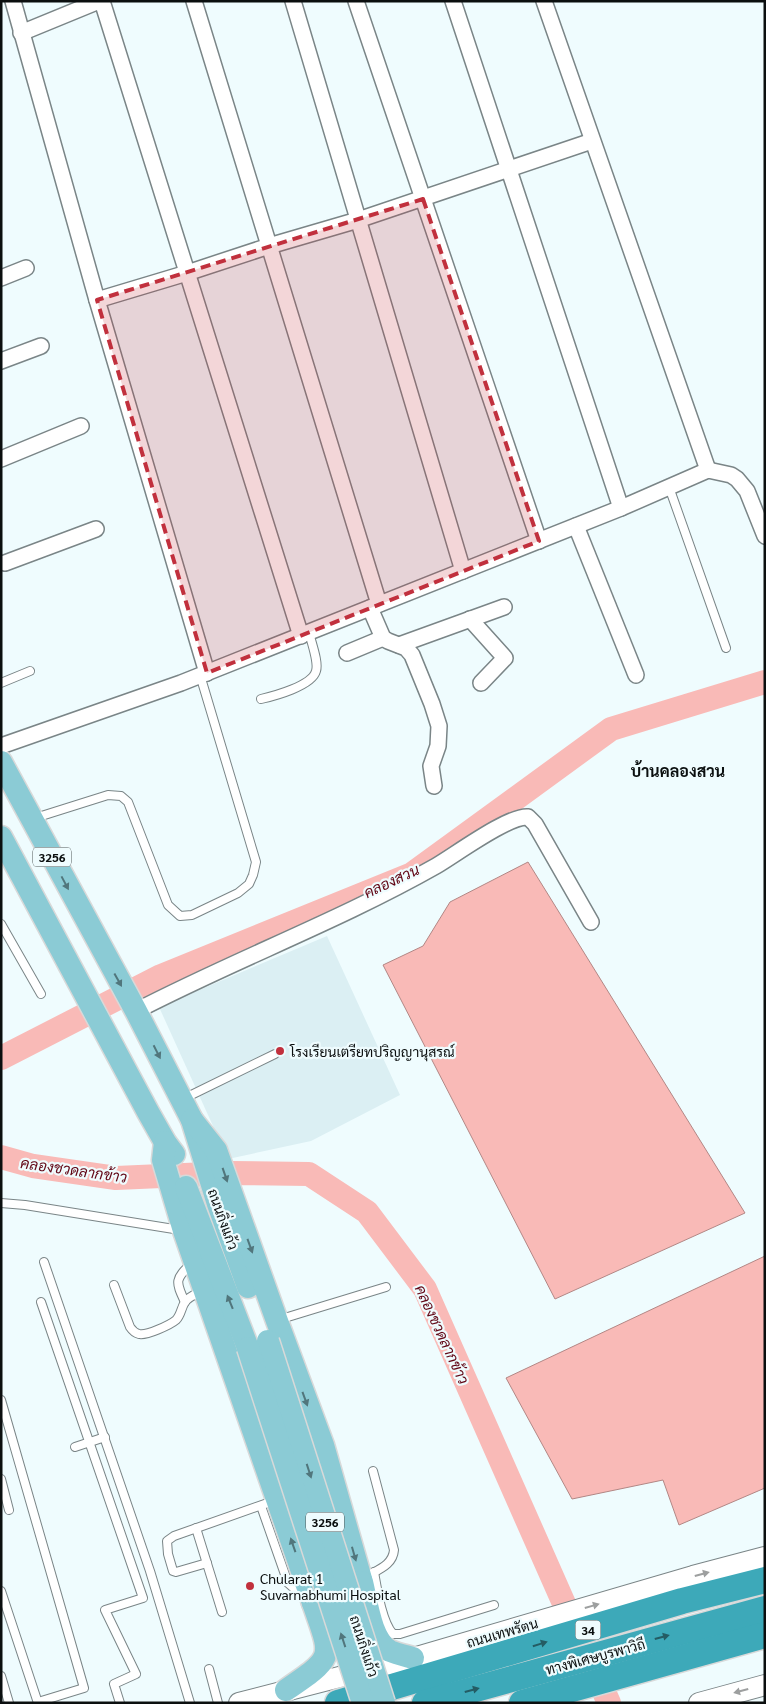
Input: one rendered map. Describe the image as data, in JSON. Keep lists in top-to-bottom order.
{
  "streets": {
    "highway": ["34", "ถนนเทพรัตน", "ทางพิเศษบูรพาวิถี"],
    "main road": ["3256", "ถนนกิ่งแก้ว"]
  },
  "crossings": [
    ["3256", "ถนนกิ่งแก้ว"]
  ],
  "one_way": ["ถนนเทพรัตน"],
  "districts": ["บ้านคลองสวน"],
  "water": ["คลองสวน", "คลองชวดลากข้าว"],
  "places": ["โรงเรียนเตรียทปริญญานุสรณ์", "Chularat 1 Suvarnabhumi Hospital"]
}
